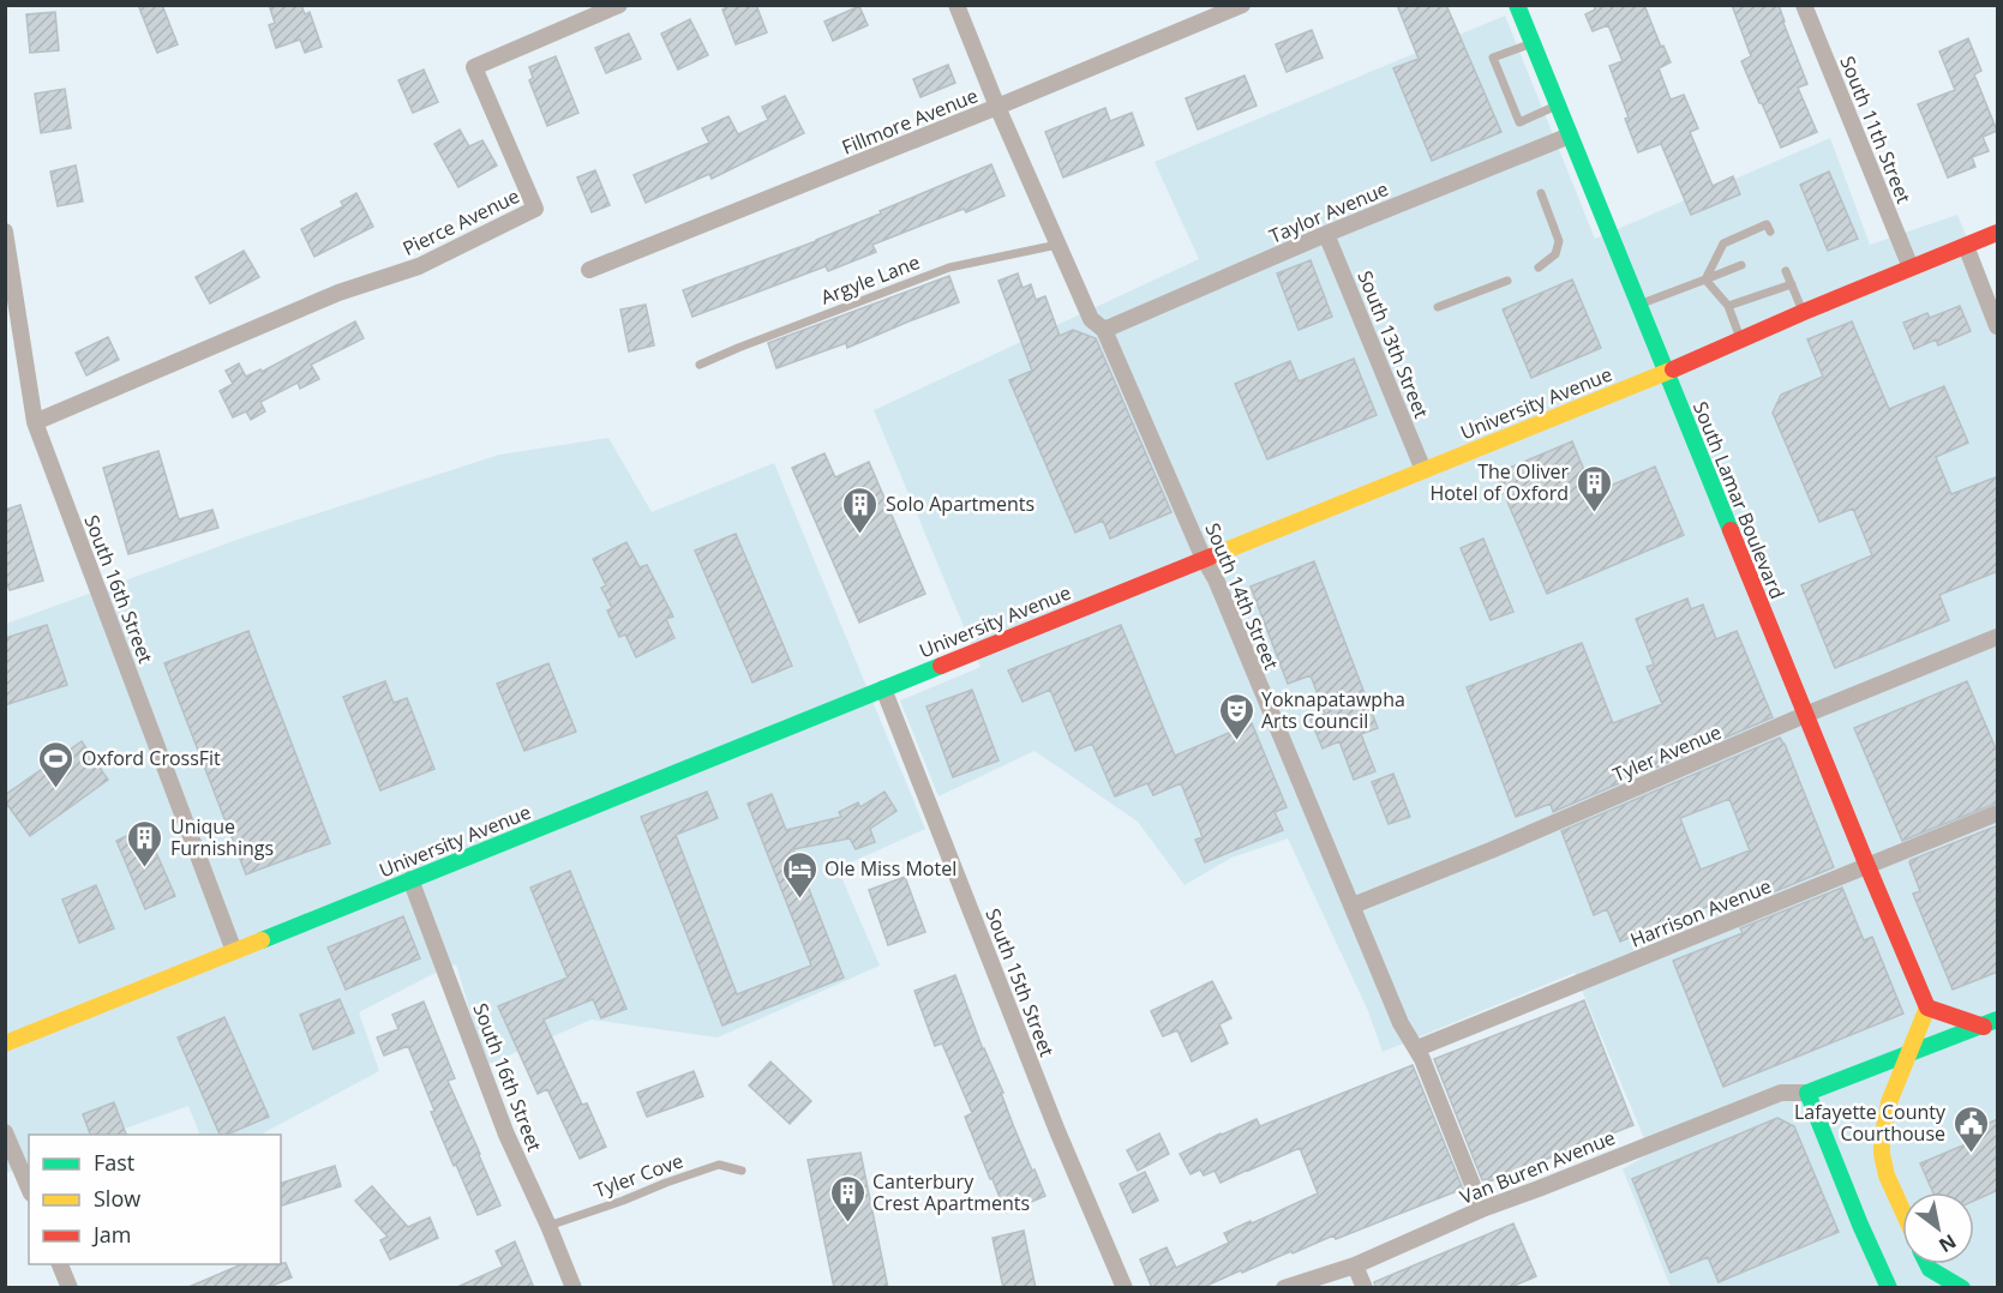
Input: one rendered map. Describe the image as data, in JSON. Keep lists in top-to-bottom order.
{
  "streets": {
    "main road": ["University Avenue", "South Lamar Boulevard"],
    "street": [
      "Fillmore Avenue",
      "South 11th Street",
      "Taylor Avenue",
      "Pierce Avenue",
      "South 13th Street",
      "South 16th Street",
      "South 14th Street",
      "Tyler Avenue",
      "Harrison Avenue",
      "South 15th Street",
      "Van Buren Avenue"
    ],
    "lane": ["Argyle Lane", "Tyler Cove"]
  },
  "crossings": [
    ["Fillmore Avenue", "South 14th Street"],
    ["South 11th Street", "University Avenue"],
    ["Taylor Avenue", "South 13th Street"],
    ["Taylor Avenue", "South Lamar Boulevard"],
    ["Taylor Avenue", "South 14th Street"],
    ["Pierce Avenue", "South 16th Street"],
    ["Argyle Lane", "South 14th Street"],
    ["South 13th Street", "University Avenue"],
    ["University Avenue", "South Lamar Boulevard"],
    ["University Avenue", "South 16th Street"],
    ["University Avenue", "South 14th Street"],
    ["University Avenue", "South 15th Street"],
    ["South Lamar Boulevard", "Tyler Avenue"],
    ["South Lamar Boulevard", "Harrison Avenue"],
    ["South 16th Street", "Tyler Cove"],
    ["South 14th Street", "Tyler Avenue"],
    ["South 14th Street", "Harrison Avenue"],
    ["South 14th Street", "Van Buren Avenue"]
  ],
  "places": {
    "building": [
      "The Oliver Hotel of Oxford",
      "Solo Apartments",
      "Unique Furnishings",
      "Canterbury Crest Apartments"
    ],
    "theatre": ["Yoknapatawpha Arts Council"],
    "sports": ["Oxford CrossFit"],
    "hotel": ["Ole Miss Motel"],
    "public building": ["Lafayette County Courthouse"]
  },
  "legend": ["Fast", "Slow", "Jam"],
  "north": "bottom right"
}
